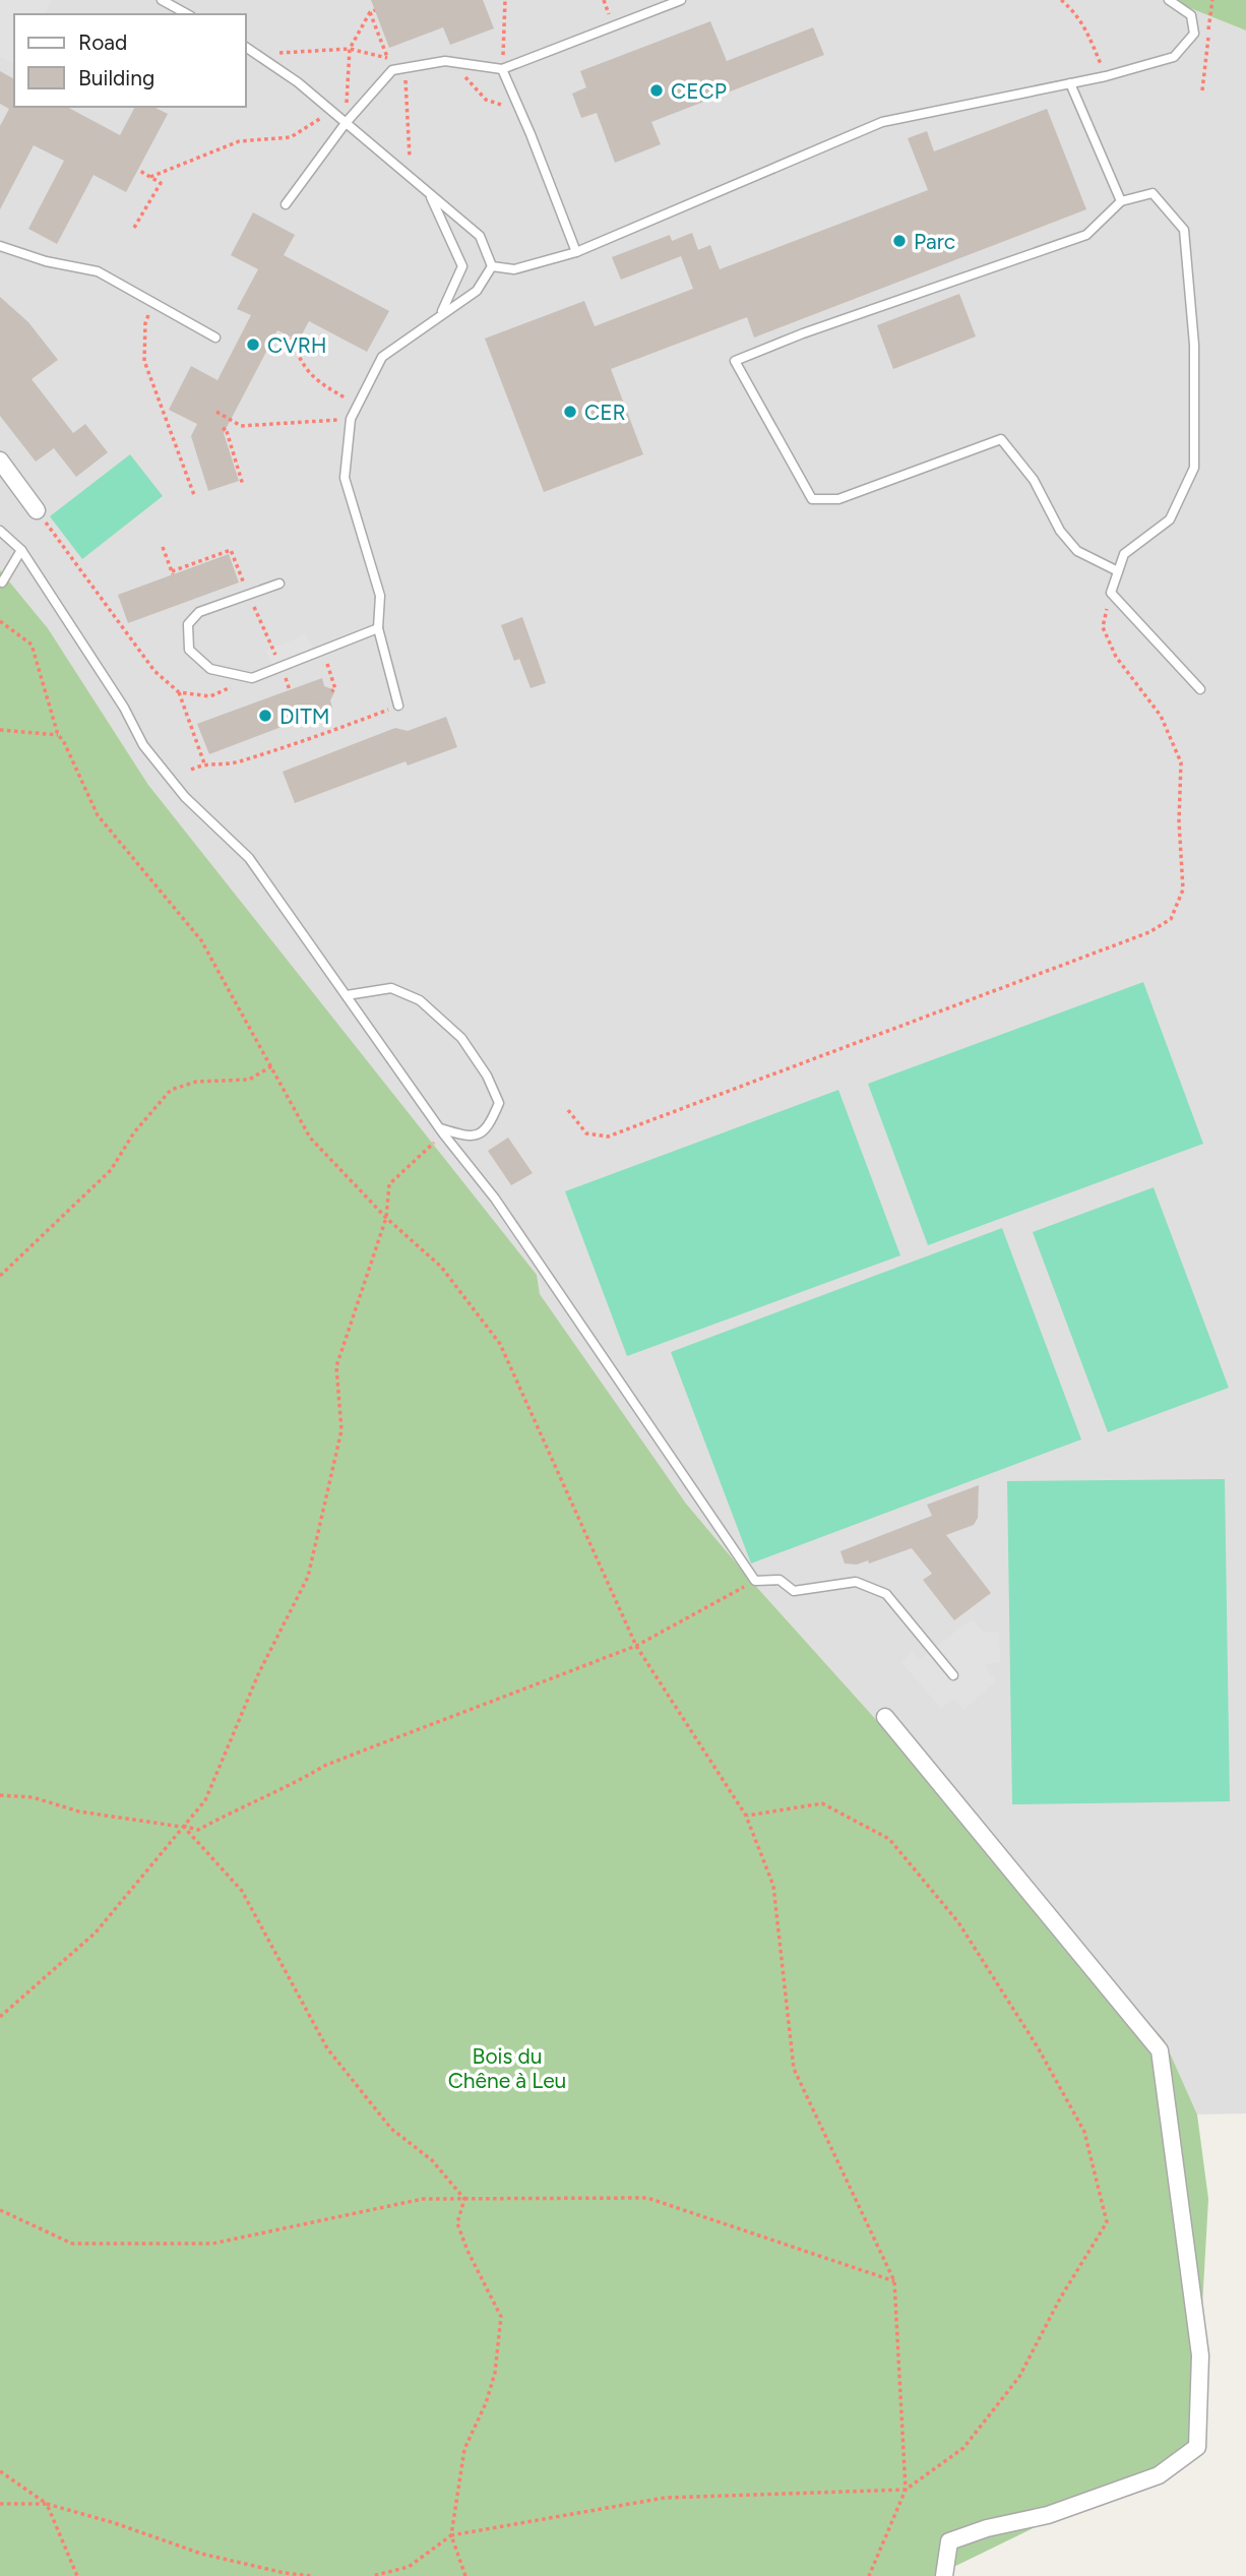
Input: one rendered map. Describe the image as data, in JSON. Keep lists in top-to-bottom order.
{
  "parks": ["Bois du Chêne à Leu"],
  "places": [
    "CECP",
    "Parc",
    "CVRH",
    "CER",
    "DITM"
  ],
  "legend": ["Road", "Building"]
}
